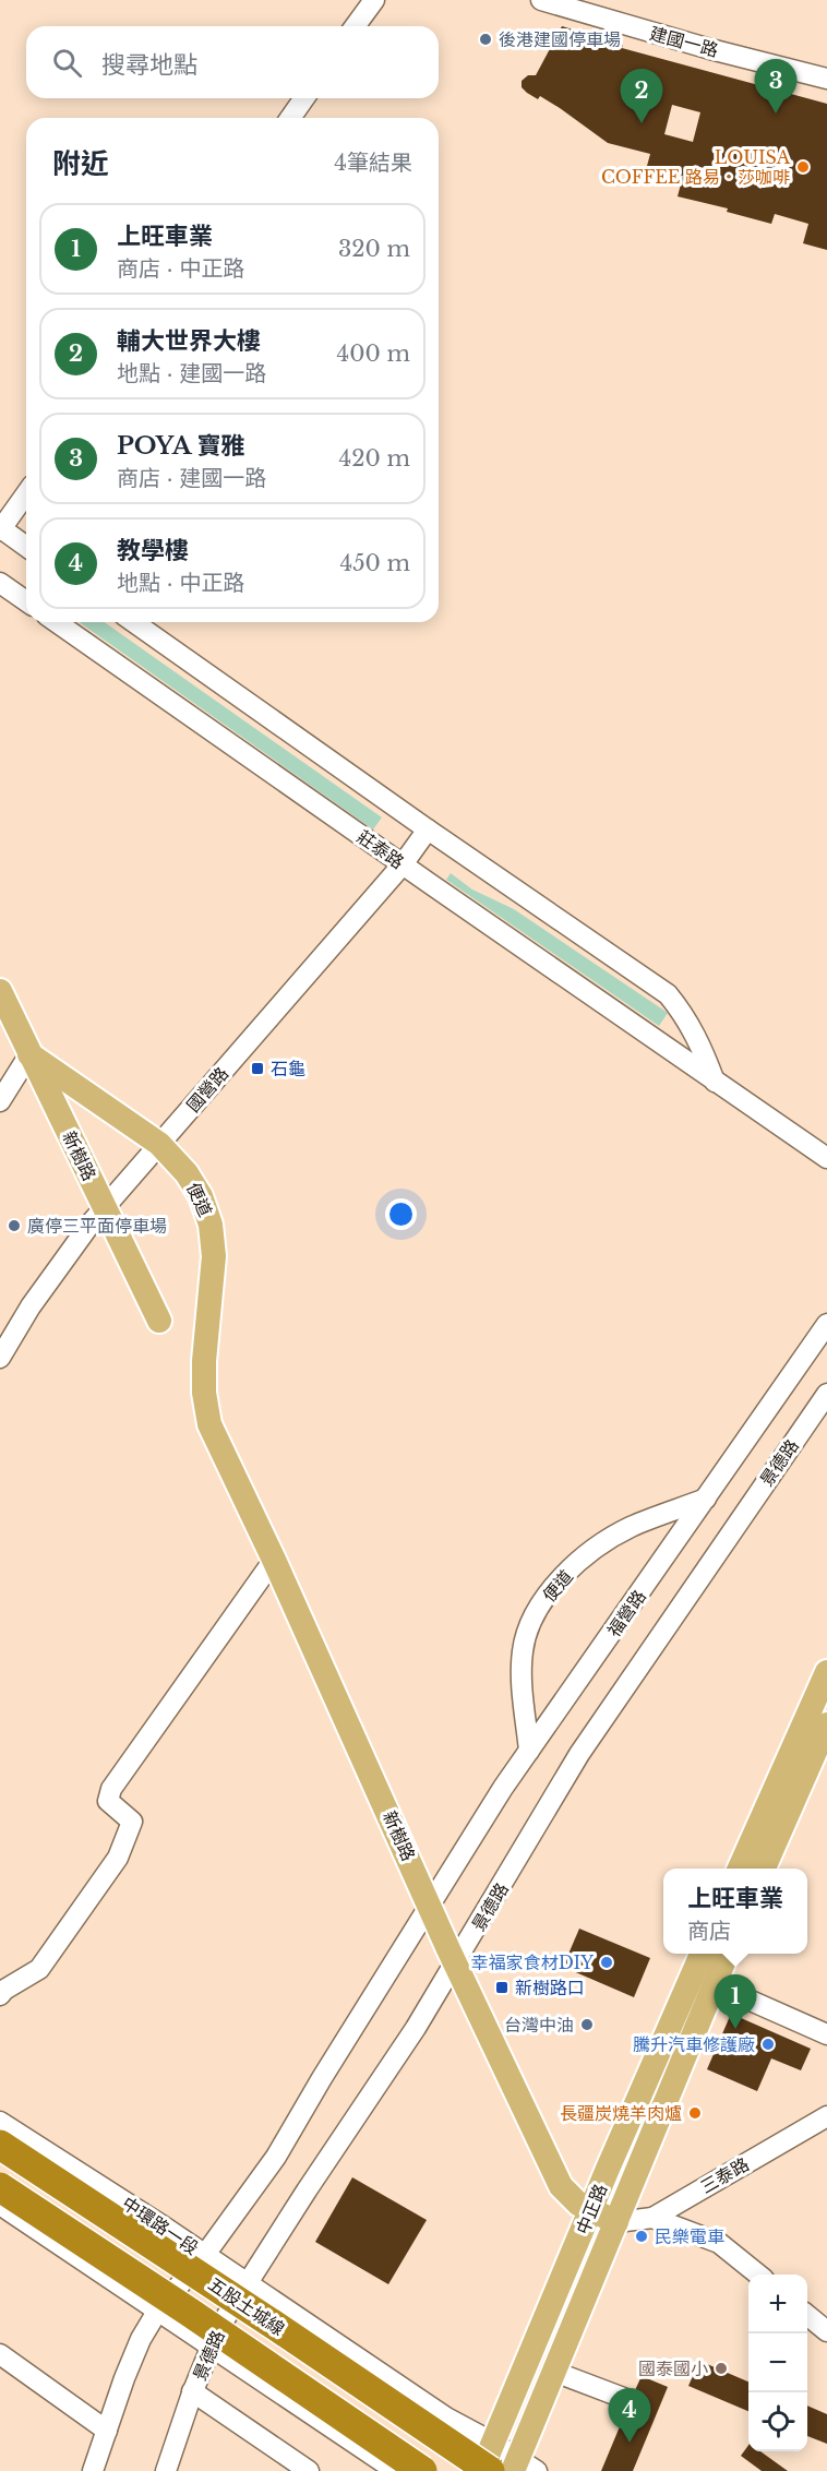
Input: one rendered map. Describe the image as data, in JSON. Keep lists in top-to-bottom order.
{
  "streets": {
    "highway": ["五股土城線"],
    "main road": ["新樹路", "便道", "中正路"],
    "street": [
      "建國一路",
      "莊泰路",
      "國營路",
      "景德路",
      "福營路",
      "三泰路",
      "中環路一段"
    ]
  },
  "crossings": [
    ["莊泰路", "國營路"],
    ["國營路", "新樹路"],
    ["國營路", "便道"],
    ["新樹路", "便道"],
    ["新樹路", "景德路"],
    ["新樹路", "福營路"],
    ["新樹路", "三泰路"],
    ["新樹路", "中正路"],
    ["便道", "福營路"],
    ["景德路", "中環路一段"],
    ["福營路", "中環路一段"],
    ["三泰路", "中正路"],
    ["中正路", "中環路一段"],
    ["中正路", "五股土城線"],
    ["中環路一段", "五股土城線"]
  ],
  "places": {
    "other": [
      "後港建國停車場",
      "LOUISA COFFEE 路易．莎咖啡",
      "廣停三平面停車場",
      "幸福家食材DIY",
      "台灣中油",
      "騰升汽車修護廠",
      "長疆炭燒羊肉爐",
      "民樂電車",
      "國泰國小"
    ],
    "transit": ["石龜", "新樹路口"]
  },
  "page": {
    "search": "搜尋地點",
    "pins": [
      "3",
      "2",
      "1",
      "4"
    ],
    "heading": ["附近", "4筆結果"],
    "list": [
      {
        "mark": "1",
        "name": "上旺車業",
        "note": "商店 · 中正路",
        "value": "320 m"
      },
      {
        "mark": "2",
        "name": "輔大世界大樓",
        "note": "地點 · 建國一路",
        "value": "400 m"
      },
      {
        "mark": "3",
        "name": "POYA 寶雅",
        "note": "商店 · 建國一路",
        "value": "420 m"
      },
      {
        "mark": "4",
        "name": "教學樓",
        "note": "地點 · 中正路",
        "value": "450 m"
      }
    ],
    "popup": ["上旺車業", "商店"],
    "map_buttons": ["+", "−"]
  }
}
